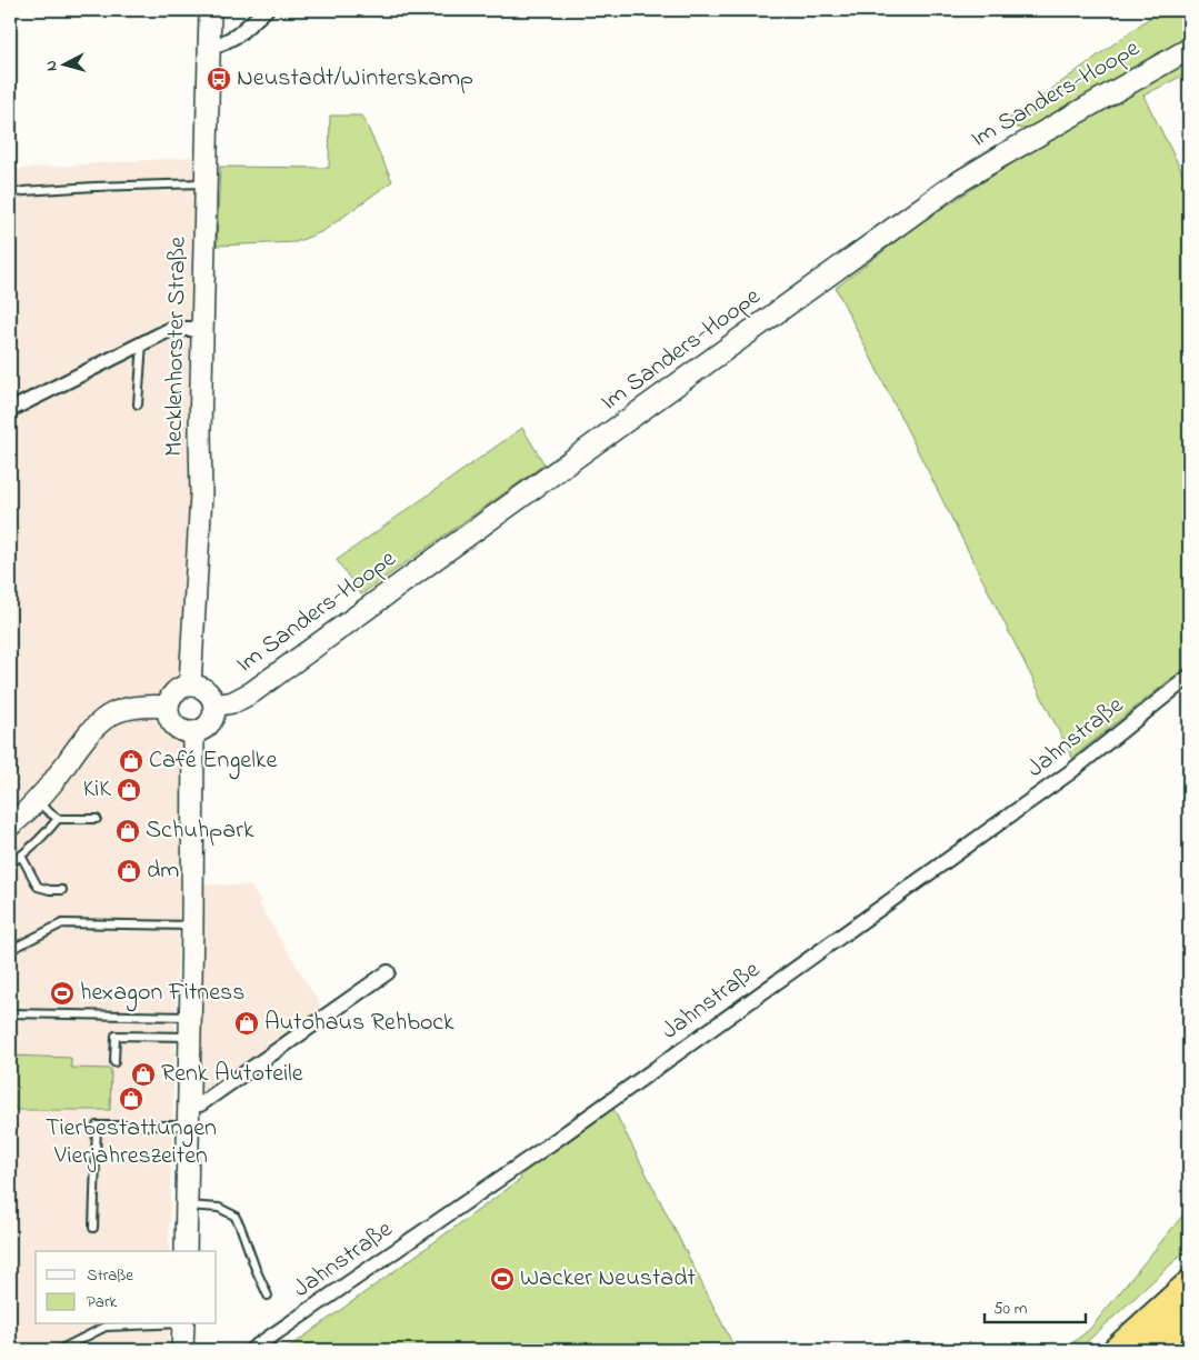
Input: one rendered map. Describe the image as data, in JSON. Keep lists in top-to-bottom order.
{
  "streets": {
    "street": ["Im Sanders-Hoope", "Mecklenhorster Straße", "Jahnstraße"]
  },
  "crossings": [
    ["Im Sanders-Hoope", "Mecklenhorster Straße"]
  ],
  "places": {
    "bus stop": ["Neustadt/Winterskamp"],
    "shop": [
      "Café Engelke",
      "KiK",
      "Schuhpark",
      "dm",
      "Autohaus Rehbock",
      "Renk Autoteile",
      "Tierbestattungen Vierjahreszeiten"
    ],
    "sports": ["hexagon Fitness", "Wacker Neustadt"]
  },
  "legend": ["Straße", "Park"],
  "scale_bar": "50 m",
  "north": "left"
}
